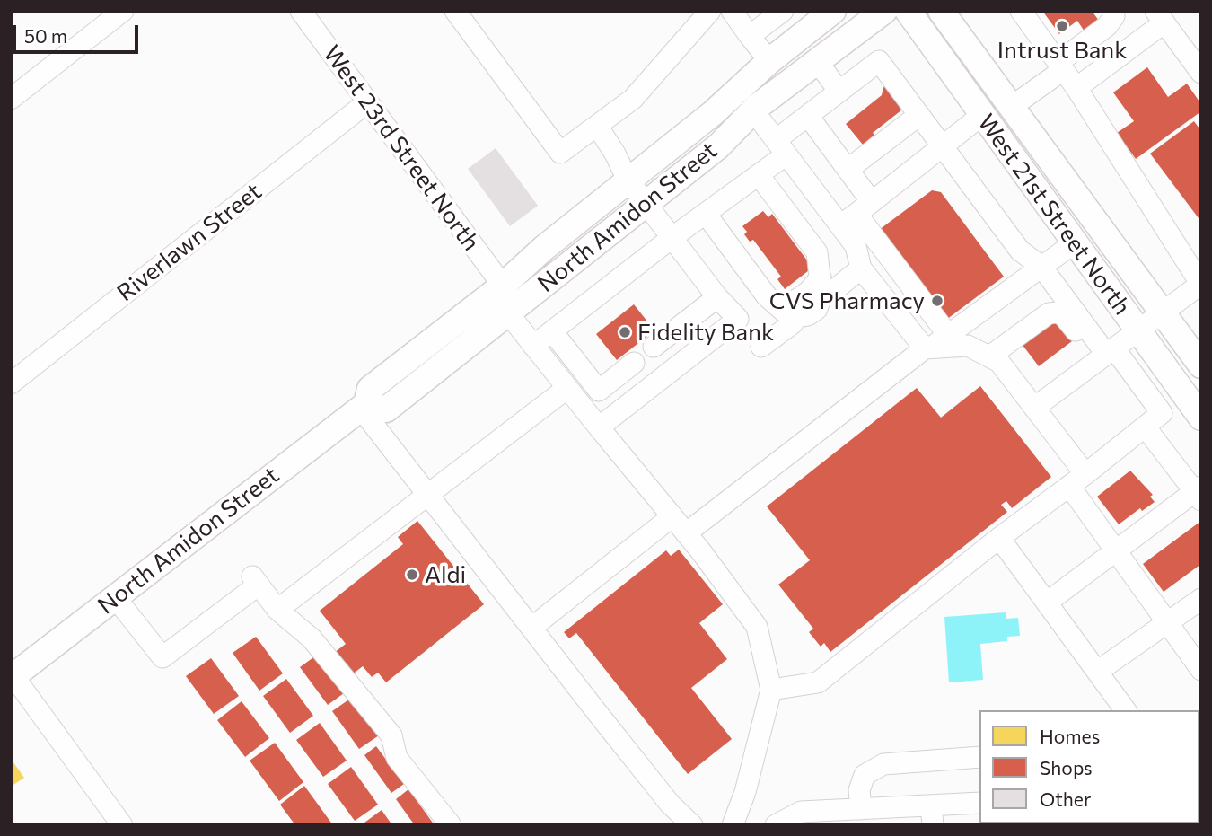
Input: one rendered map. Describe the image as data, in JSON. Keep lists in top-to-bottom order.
{
  "streets": {
    "main road": ["West 21st Street North", "North Amidon Street"],
    "street": ["West 23rd Street North", "Riverlawn Street"]
  },
  "crossings": [
    ["West 23rd Street North", "North Amidon Street"],
    ["West 23rd Street North", "Riverlawn Street"]
  ],
  "places": [
    "Intrust Bank",
    "CVS Pharmacy",
    "Fidelity Bank",
    "Aldi"
  ],
  "legend": ["Homes", "Shops", "Other"],
  "scale_bar": "50 m"
}
